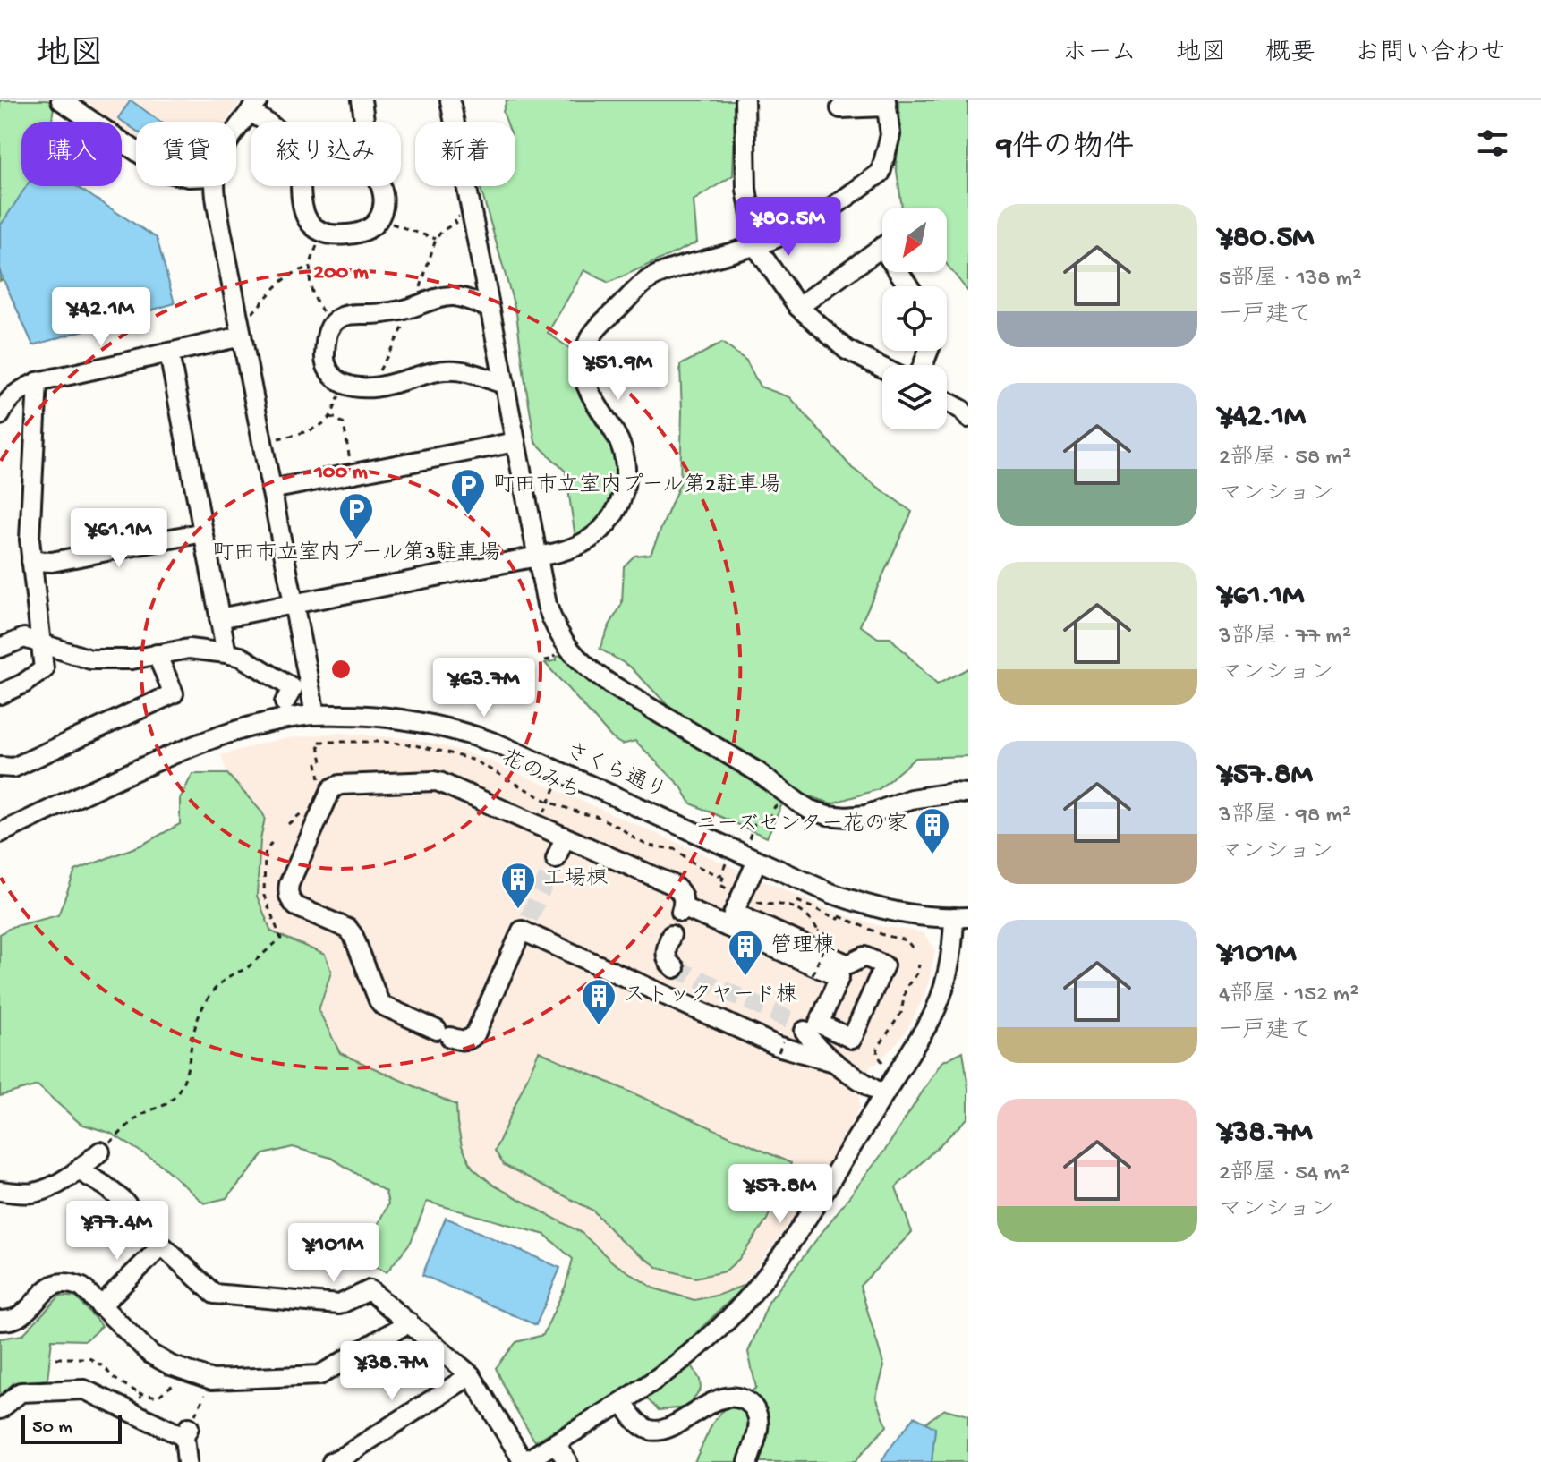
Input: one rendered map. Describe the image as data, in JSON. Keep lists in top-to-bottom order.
{
  "streets": {
    "street": ["さくら通り"],
    "path": ["花のみち"]
  },
  "places": {
    "parking": ["町田市立室内プール第2駐車場", "町田市立室内プール第3駐車場"],
    "building": [
      "ニーズセンター花の家",
      "工場棟",
      "管理棟",
      "ストックヤード棟"
    ]
  },
  "scale_bar": "50 m",
  "north": "bottom left",
  "page": {
    "header": "地図",
    "nav": [
      "ホーム",
      "地図",
      "概要",
      "お問い合わせ"
    ],
    "heading": "9件の物件",
    "chip": [
      "購入",
      "賃貸",
      "絞り込み",
      "新着"
    ],
    "list": [
      {
        "name": "¥80.5M",
        "note": "5部屋 · 138 m² · 一戸建て"
      },
      {
        "name": "¥42.1M",
        "note": "2部屋 · 58 m² · マンション"
      },
      {
        "name": "¥61.1M",
        "note": "3部屋 · 77 m² · マンション"
      },
      {
        "name": "¥57.8M",
        "note": "3部屋 · 98 m² · マンション"
      },
      {
        "name": "¥101M",
        "note": "4部屋 · 152 m² · 一戸建て"
      },
      {
        "name": "¥38.7M",
        "note": "2部屋 · 54 m² · マンション"
      }
    ],
    "price": [
      "¥80.5M",
      "¥42.1M",
      "¥51.9M",
      "¥61.1M",
      "¥63.7M",
      "¥57.8M",
      "¥77.4M",
      "¥101M",
      "¥38.7M"
    ],
    "scale": "50 m"
  },
  "rings": ["200 m", "100 m"]
}
